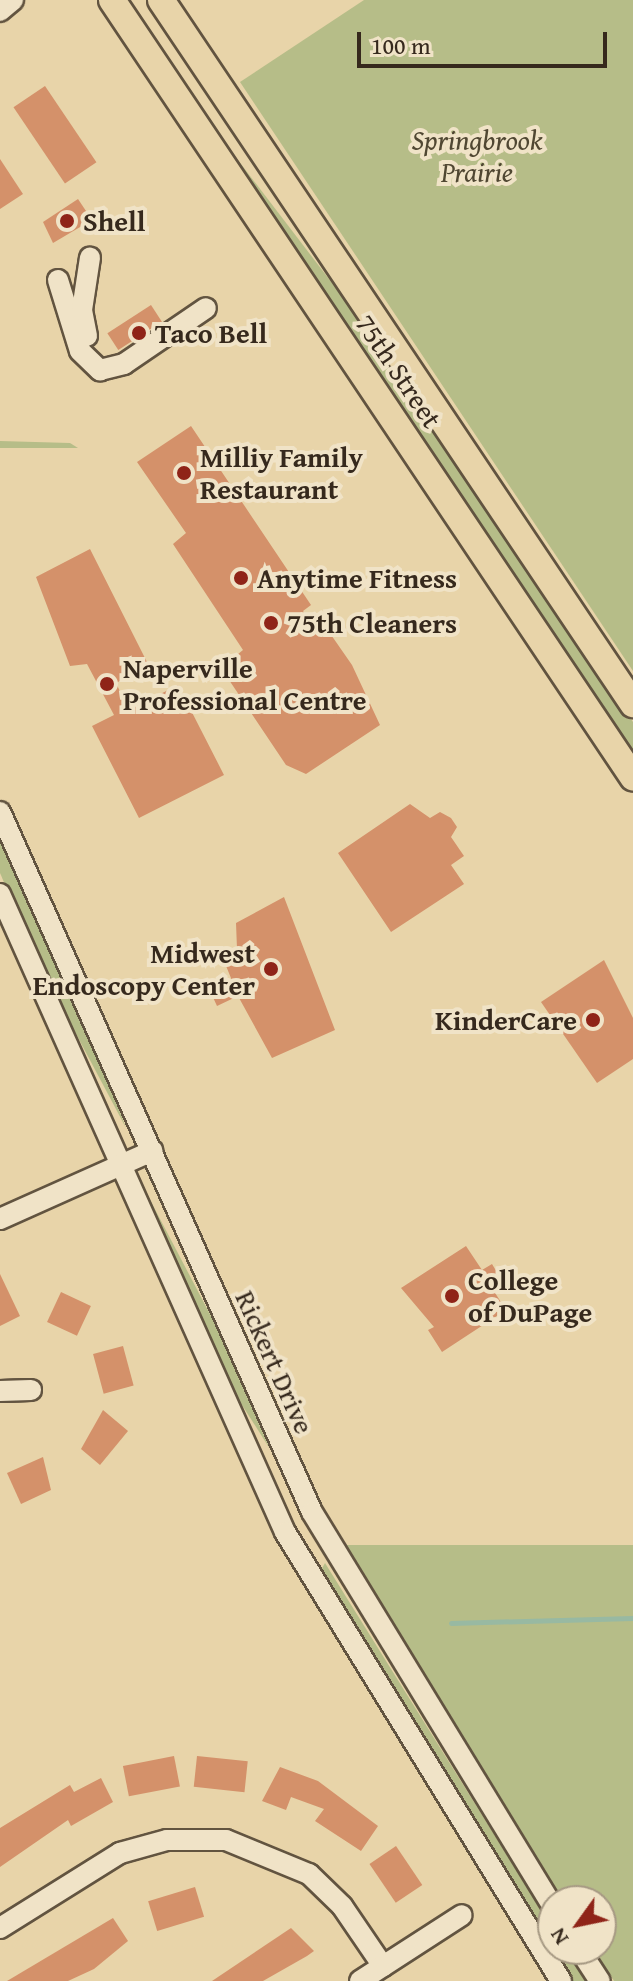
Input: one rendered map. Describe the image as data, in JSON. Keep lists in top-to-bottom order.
{
  "streets": {
    "main road": ["75th Street"],
    "street": ["Rickert Drive"]
  },
  "parks": ["Springbrook Prairie"],
  "places": [
    "Shell",
    "Taco Bell",
    "Milliy Family Restaurant",
    "Anytime Fitness",
    "75th Cleaners",
    "Naperville Professional Centre",
    "Midwest Endoscopy Center",
    "KinderCare",
    "College of DuPage"
  ],
  "scale_bar": "100 m",
  "north": "bottom left"
}
